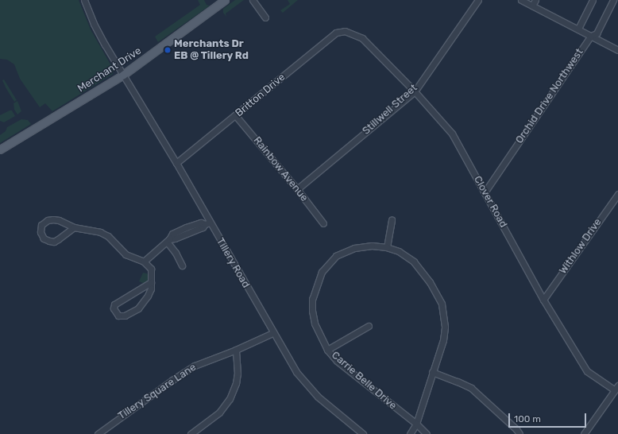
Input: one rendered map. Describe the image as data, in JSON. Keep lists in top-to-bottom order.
{
  "streets": {
    "main road": ["Merchant Drive"],
    "street": [
      "Britton Drive",
      "Orchid Drive Northwest",
      "Stillwell Street",
      "Rainbow Avenue",
      "Clover Road",
      "Withlow Drive",
      "Tillery Road",
      "Carrie Belle Drive",
      "Tillery Square Lane"
    ]
  },
  "crossings": [
    ["Merchant Drive", "Tillery Road"],
    ["Britton Drive", "Rainbow Avenue"],
    ["Britton Drive", "Clover Road"],
    ["Britton Drive", "Tillery Road"],
    ["Orchid Drive Northwest", "Clover Road"],
    ["Stillwell Street", "Rainbow Avenue"],
    ["Stillwell Street", "Clover Road"],
    ["Clover Road", "Withlow Drive"],
    ["Tillery Road", "Tillery Square Lane"]
  ],
  "places": ["Merchants Dr EB @ Tillery Rd"],
  "scale_bar": "100 m"
}
